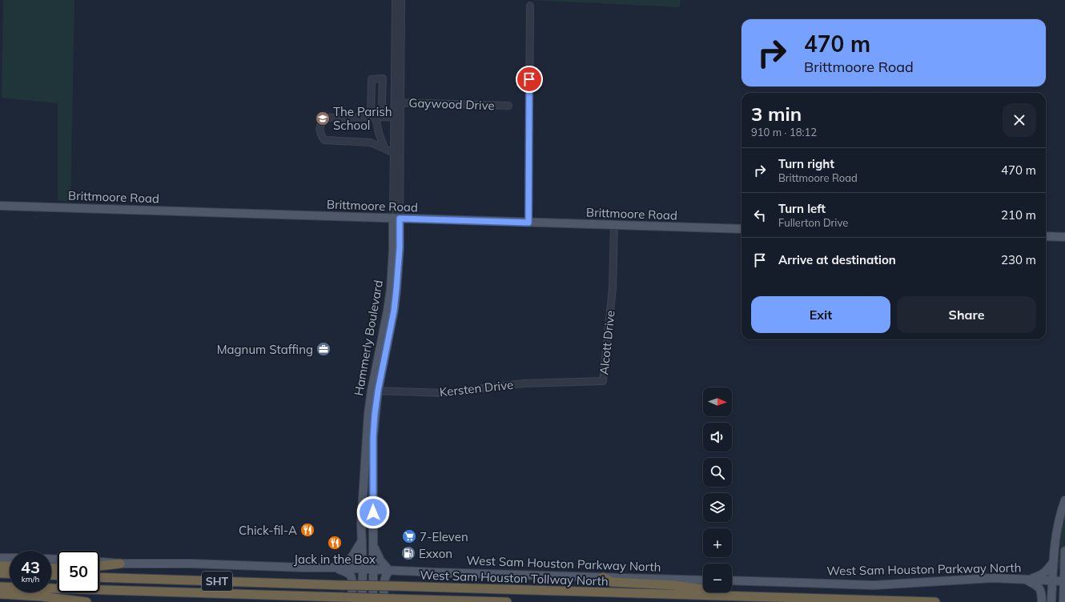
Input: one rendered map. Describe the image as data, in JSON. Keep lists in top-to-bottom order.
{
  "streets": {
    "highway": ["West Sam Houston Tollway North", "SHT"],
    "main road": ["Brittmoore Road", "Hammerly Boulevard", "West Sam Houston Parkway North"],
    "street": ["Gaywood Drive", "Alcott Drive", "Kersten Drive"]
  },
  "crossings": [
    ["Gaywood Drive", "Hammerly Boulevard"],
    ["Brittmoore Road", "Hammerly Boulevard"],
    ["Brittmoore Road", "Alcott Drive"],
    ["Hammerly Boulevard", "Kersten Drive"],
    ["Hammerly Boulevard", "West Sam Houston Parkway North"],
    ["Alcott Drive", "Kersten Drive"]
  ],
  "places": {
    "school or university": ["The Parish School"],
    "office": ["Magnum Staffing"],
    "restaurant": ["Chick-fil-A", "Jack in the Box"],
    "supermarket": ["7-Eleven"],
    "fuel station": ["Exxon"]
  },
  "north": "right",
  "page": {
    "turn": ["470 m", "Brittmoore Road"],
    "heading": ["3 min", "910 m · 18:12"],
    "list": [
      {
        "name": "Turn right",
        "note": "Brittmoore Road",
        "value": "470 m"
      },
      {
        "name": "Turn left",
        "note": "Fullerton Drive",
        "value": "210 m"
      },
      {
        "name": "Arrive at destination",
        "value": "230 m"
      }
    ],
    "buttons": ["Exit", "Share"],
    "map_buttons": ["+", "−"],
    "speed": "43 km/h",
    "limit": "50"
  }
}
